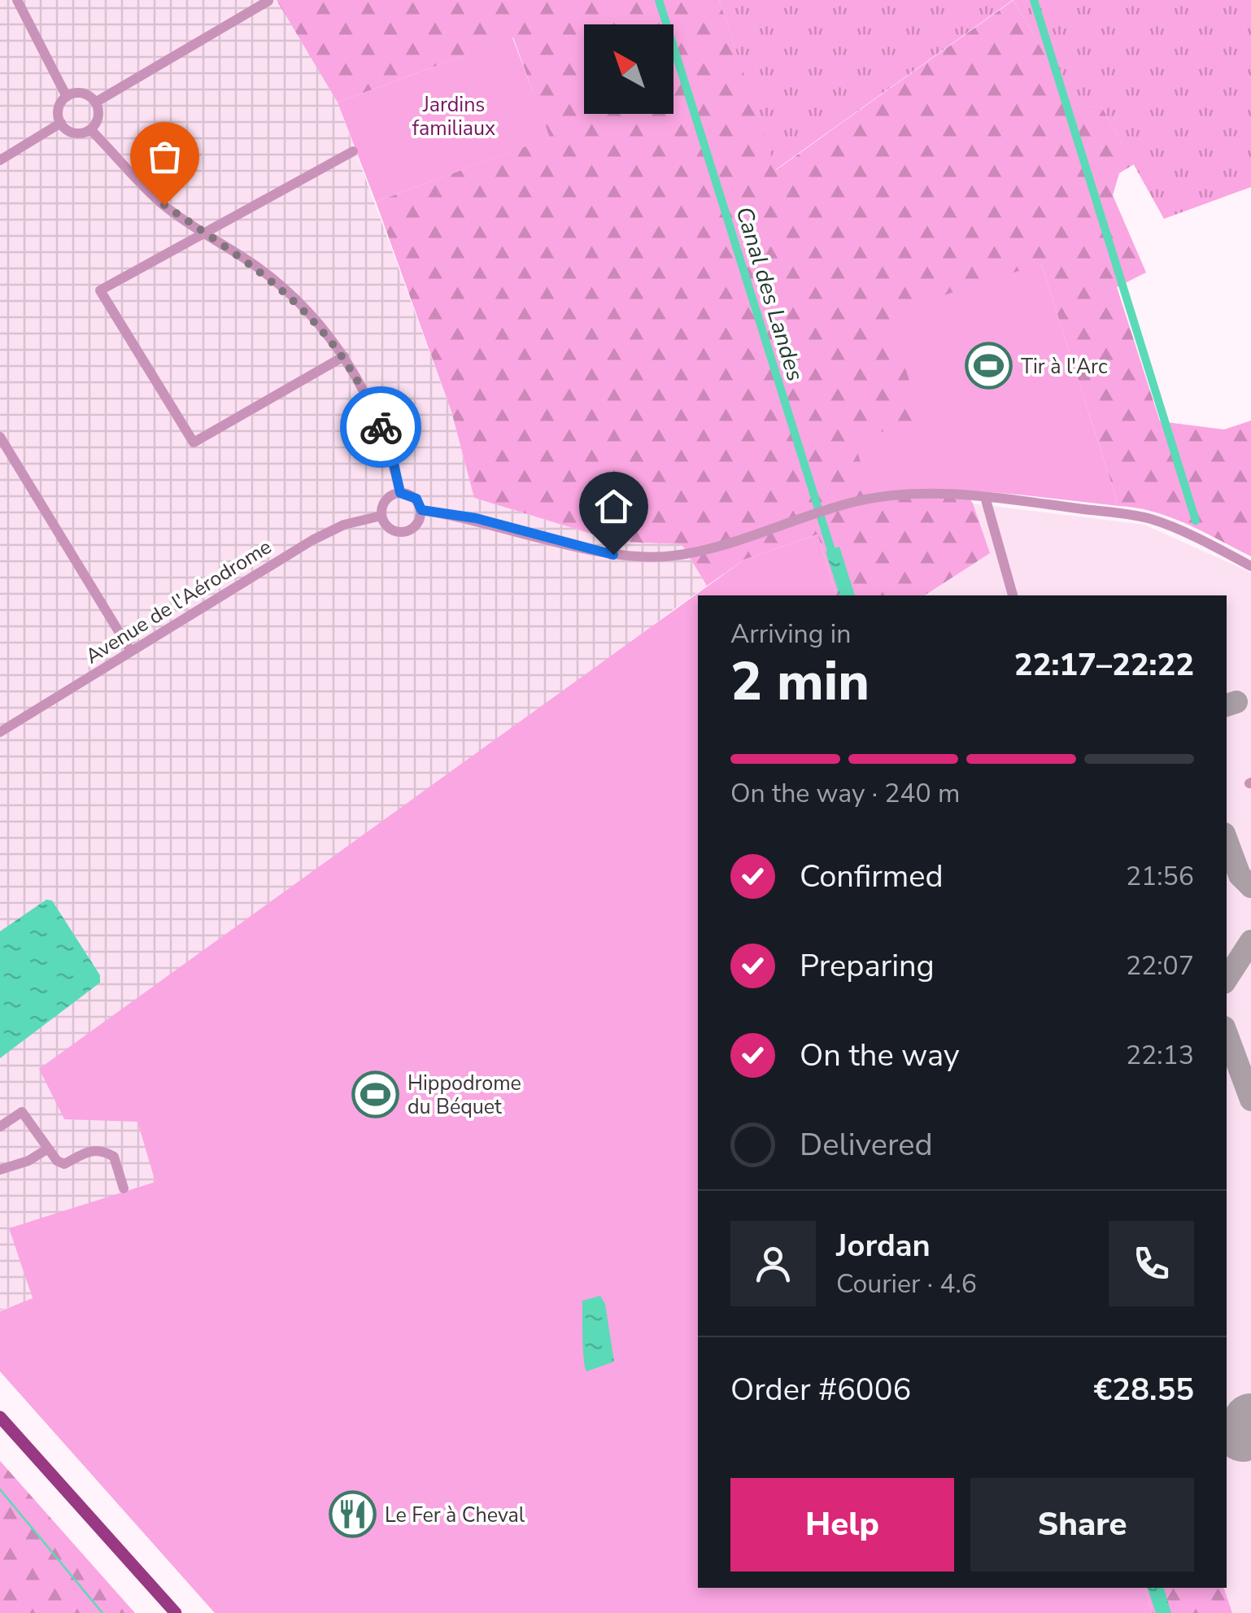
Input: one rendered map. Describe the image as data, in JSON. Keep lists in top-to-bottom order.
{
  "streets": {
    "street": ["Avenue de l'Aérodrome"]
  },
  "water": ["Canal des Landes"],
  "parks": ["Jardins familiaux"],
  "places": {
    "sports": ["Tir à l'Arc", "Hippodrome du Béquet"],
    "restaurant": ["Le Fer à Cheval"]
  },
  "north": "top left",
  "page": {
    "heading": ["2 min", "Arriving in", "22:17–22:22"],
    "panel": [
      "Jordan",
      "Courier · 4.6",
      "Order #6006",
      "€28.55"
    ],
    "bar": "On the way · 240 m",
    "list": [
      ["Confirmed", "21:56"],
      ["Preparing", "22:07"],
      ["On the way", "22:13"],
      "Delivered"
    ],
    "buttons": ["Help", "Share"]
  }
}
